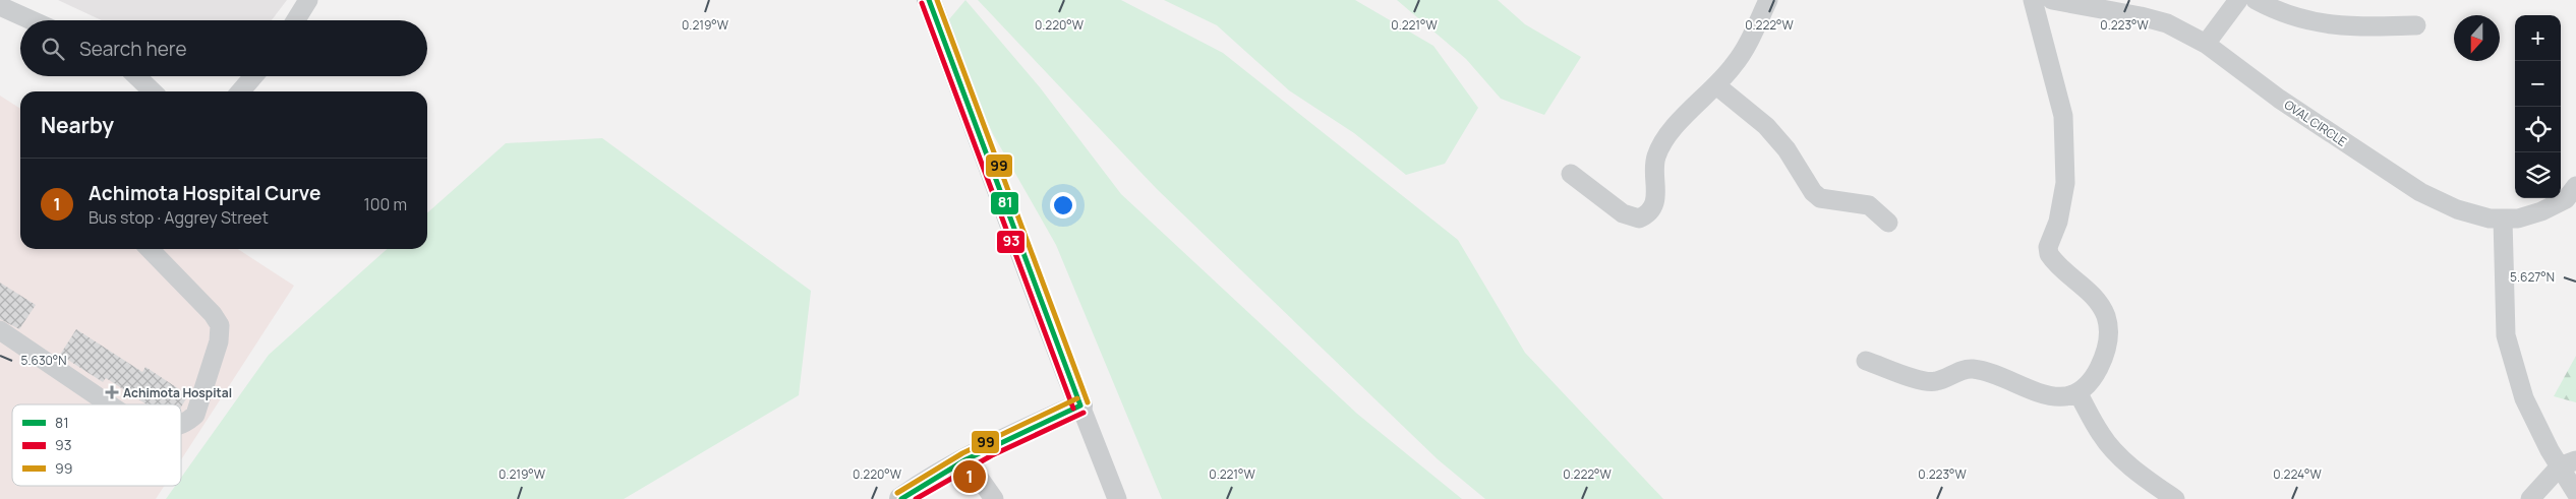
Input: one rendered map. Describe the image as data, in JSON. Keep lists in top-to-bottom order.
{
  "streets": {
    "street": ["OVAL CIRCLE"]
  },
  "places": {
    "health": ["Achimota Hospital"]
  },
  "lines": ["transit line 81", "transit line 99", "transit line 93"],
  "legend": ["81", "93", "99"],
  "north": "bottom",
  "page": {
    "map_buttons": ["+", "−"],
    "search": "Search here",
    "heading": "Nearby",
    "list": [
      {
        "mark": "1",
        "name": "Achimota Hospital Curve",
        "note": "Bus stop · Aggrey Street",
        "value": "100 m"
      }
    ],
    "pins": "1"
  },
  "coordinates": [
    "0.219°W",
    "0.220°W",
    "0.221°W",
    "0.222°W",
    "0.223°W",
    "5.627°N",
    "5.630°N",
    "0.224°W"
  ]
}
